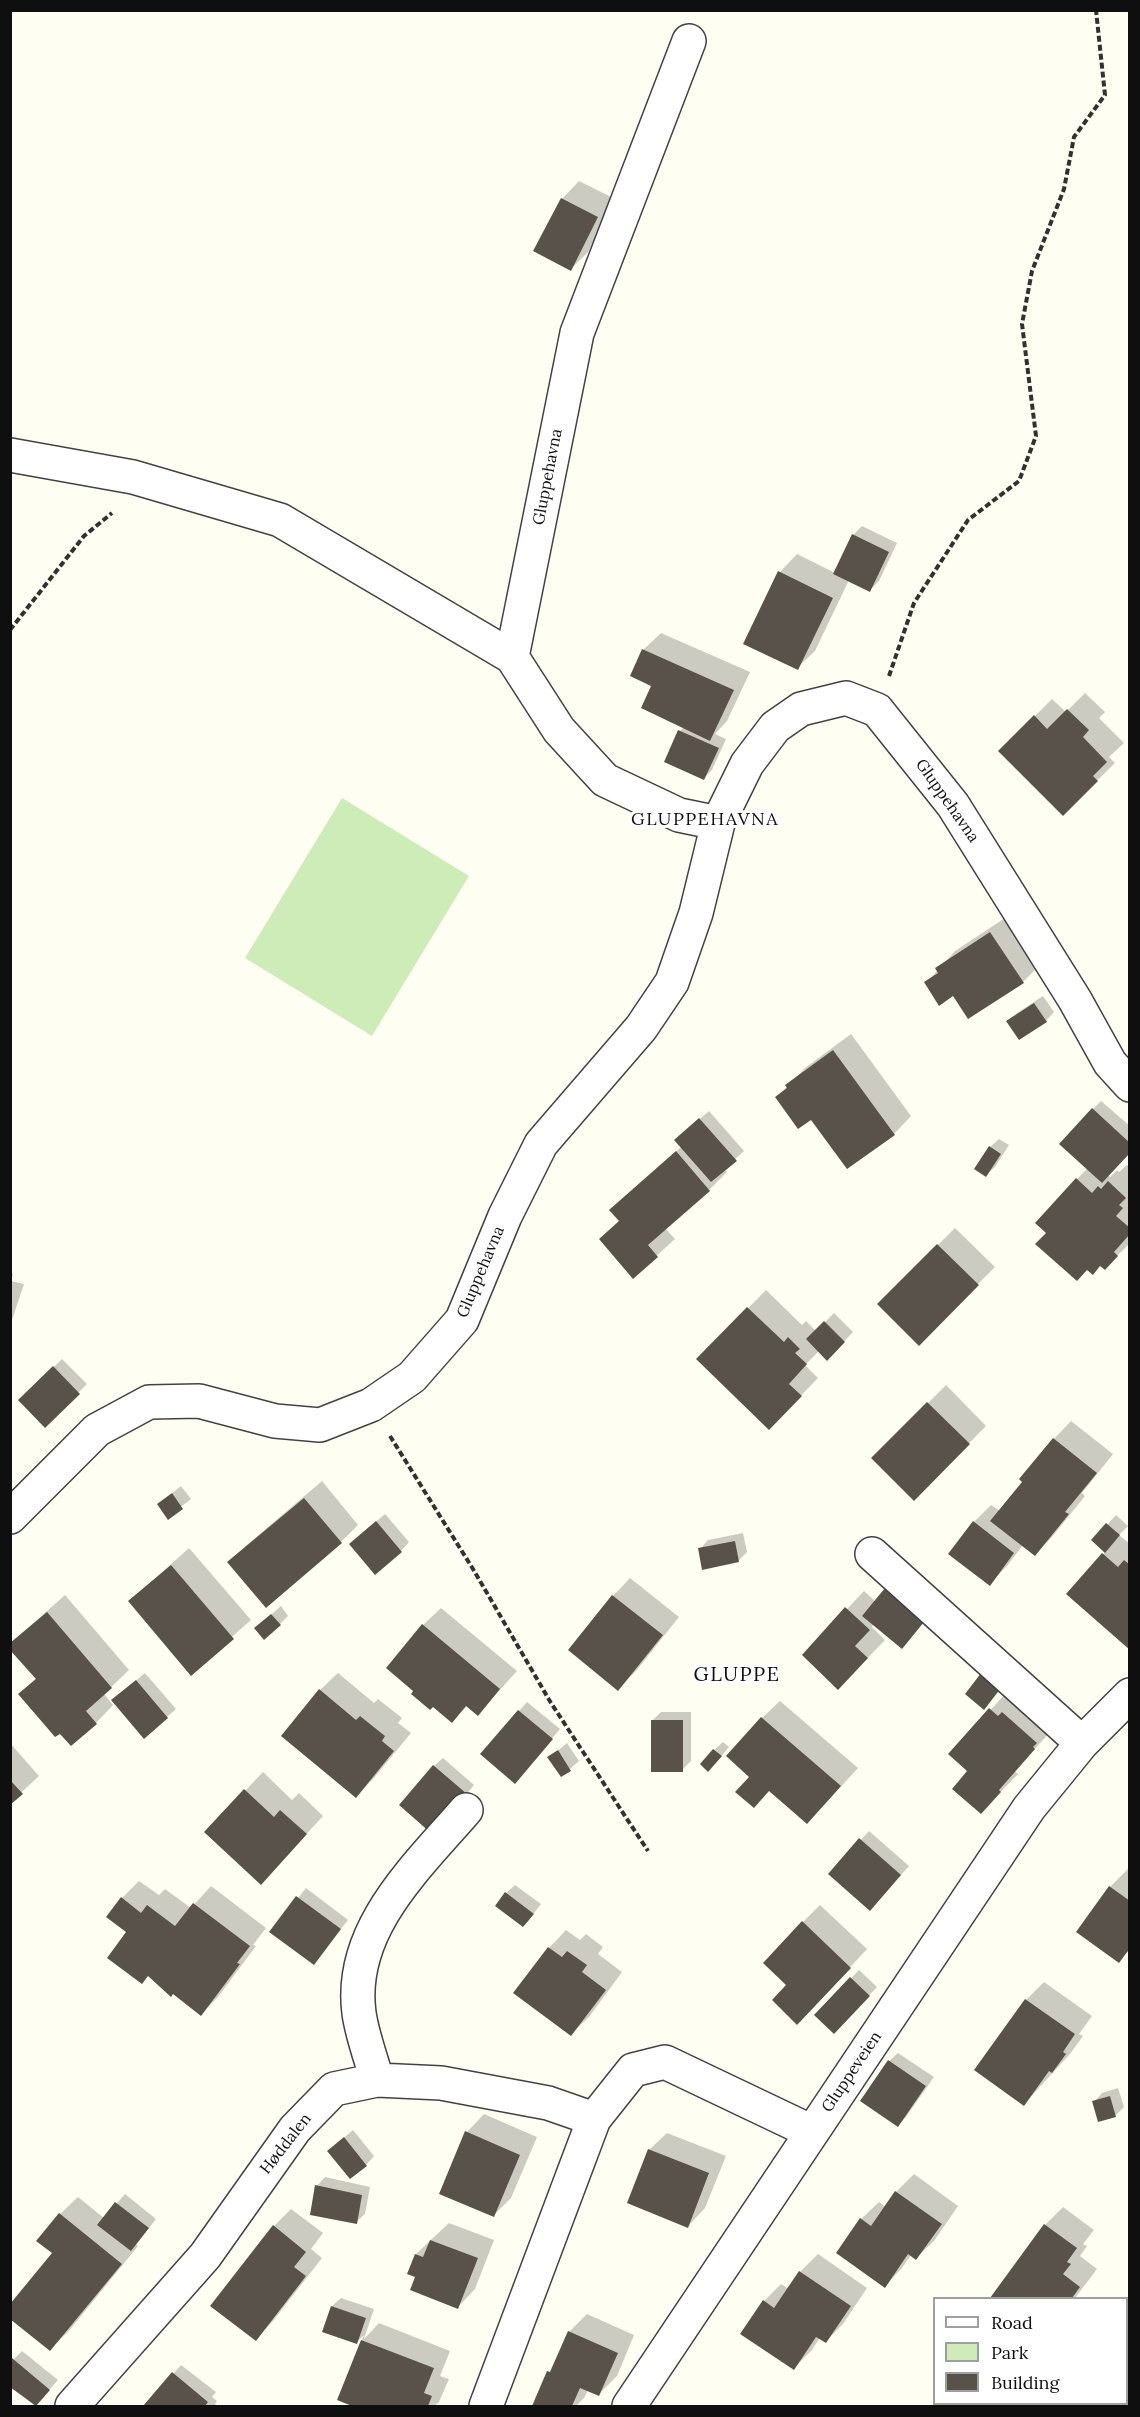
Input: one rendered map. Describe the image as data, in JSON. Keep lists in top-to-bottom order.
{
  "streets": {
    "street": ["Gluppehavna", "Gluppeveien", "Høddalen"]
  },
  "districts": ["GLUPPEHAVNA", "GLUPPE"],
  "legend": ["Road", "Park", "Building"]
}
